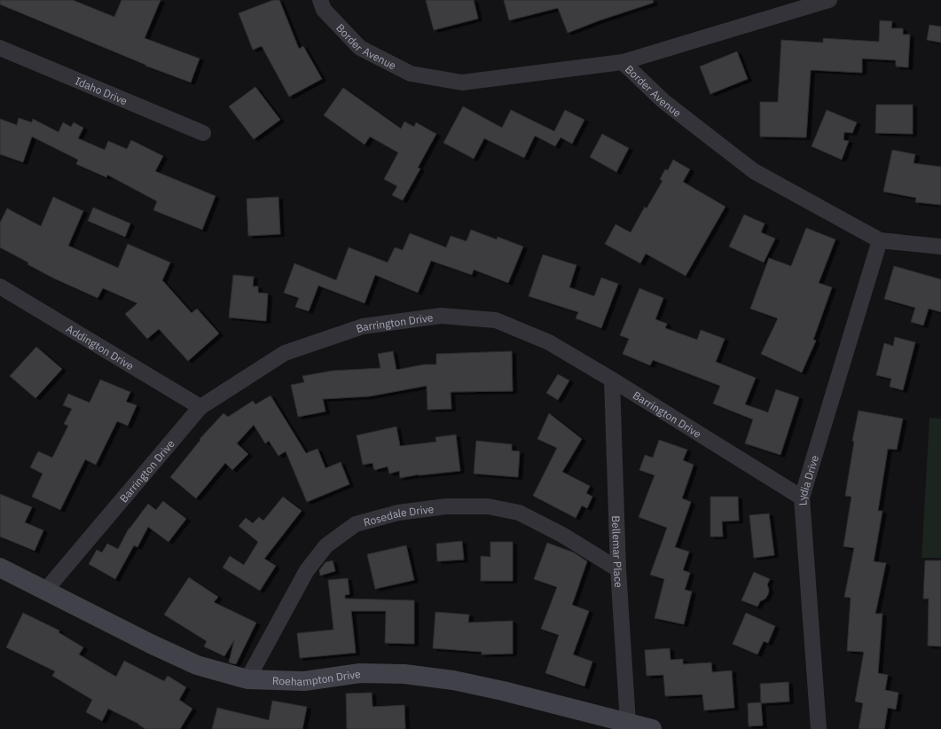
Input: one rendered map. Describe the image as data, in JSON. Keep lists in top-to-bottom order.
{
  "streets": {
    "street": [
      "Border Avenue",
      "Idaho Drive",
      "Barrington Drive",
      "Addington Drive",
      "Lydia Drive",
      "Rosedale Drive",
      "Bellemar Place",
      "Roehampton Drive"
    ]
  },
  "crossings": [
    ["Border Avenue", "Lydia Drive"],
    ["Barrington Drive", "Addington Drive"],
    ["Barrington Drive", "Lydia Drive"],
    ["Barrington Drive", "Bellemar Place"],
    ["Barrington Drive", "Roehampton Drive"],
    ["Rosedale Drive", "Bellemar Place"],
    ["Rosedale Drive", "Roehampton Drive"],
    ["Bellemar Place", "Roehampton Drive"]
  ]
}
